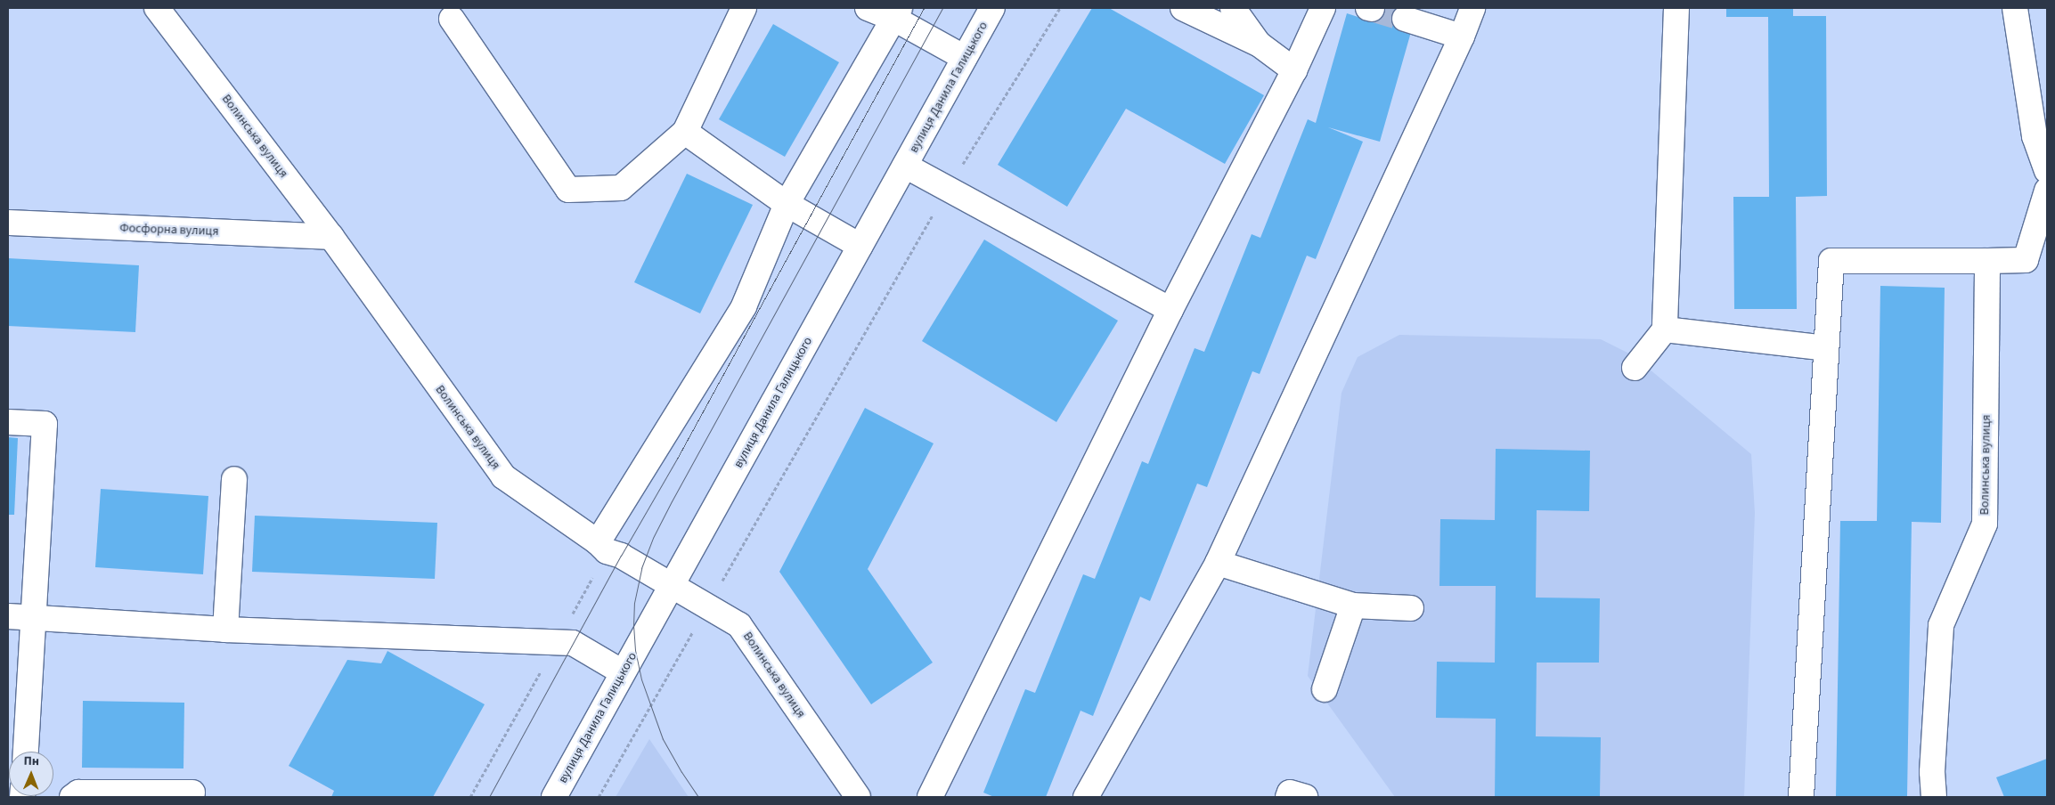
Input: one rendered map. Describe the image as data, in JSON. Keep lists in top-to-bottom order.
{
  "streets": {
    "street": ["вулиця Данила Галицького", "Волинська вулиця", "Фосфорна вулиця"]
  },
  "crossings": [
    ["вулиця Данила Галицького", "Волинська вулиця"],
    ["Волинська вулиця", "Фосфорна вулиця"]
  ],
  "north": "top"
}
